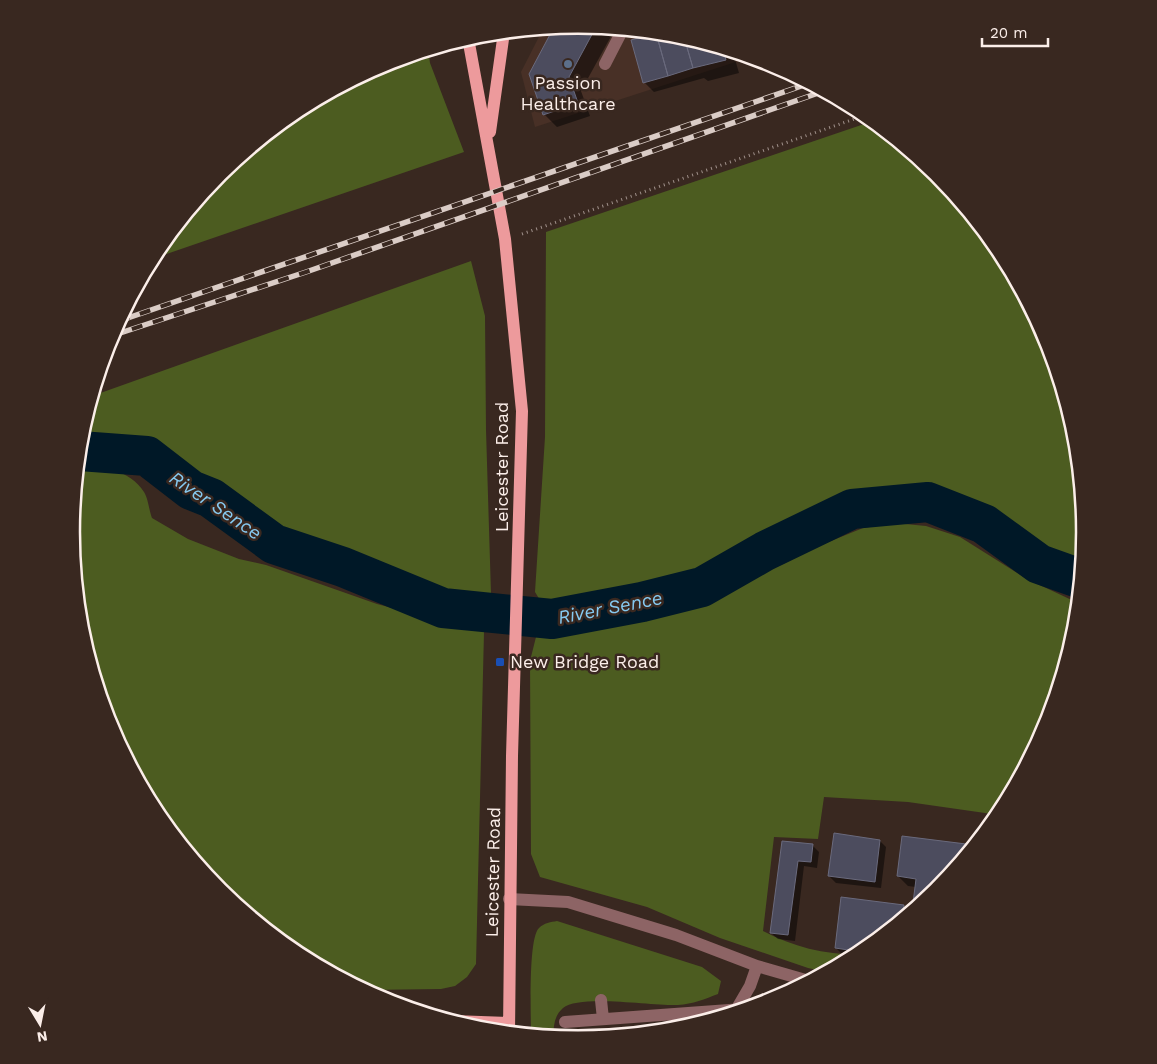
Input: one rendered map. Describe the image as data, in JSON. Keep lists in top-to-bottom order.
{
  "streets": {
    "main road": ["Leicester Road"]
  },
  "water": ["River Sence"],
  "places": {
    "other": ["Passion Healthcare"],
    "transit": ["New Bridge Road"]
  },
  "scale_bar": "20 m",
  "north": "bottom"
}
